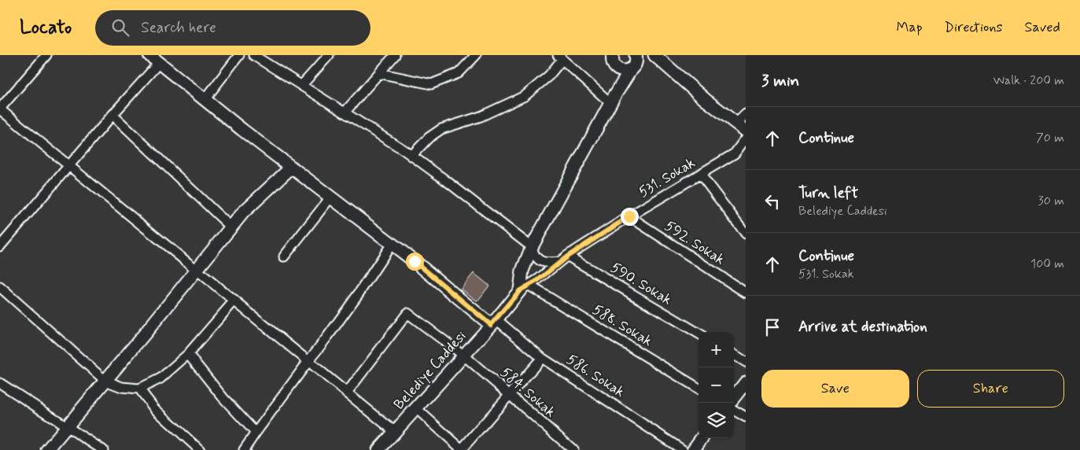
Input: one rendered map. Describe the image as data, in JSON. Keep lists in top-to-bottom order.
{
  "streets": {
    "street": [
      "531. Sokak",
      "592. Sokak",
      "590. Sokak",
      "588. Sokak",
      "Belediye Caddesi",
      "586. Sokak",
      "584. Sokak"
    ]
  },
  "crossings": [
    ["531. Sokak", "592. Sokak"],
    ["531. Sokak", "590. Sokak"],
    ["531. Sokak", "588. Sokak"],
    ["531. Sokak", "Belediye Caddesi"],
    ["588. Sokak", "Belediye Caddesi"],
    ["Belediye Caddesi", "586. Sokak"],
    ["Belediye Caddesi", "584. Sokak"]
  ],
  "page": {
    "header": "Locato",
    "search": "Search here",
    "nav": ["Map", "Directions", "Saved"],
    "heading": ["3 min", "Walk · 200 m"],
    "list": [
      ["Continue", "70 m"],
      ["Turn left", "Belediye Caddesi", "30 m"],
      ["Continue", "531. Sokak", "100 m"],
      "Arrive at destination"
    ],
    "map_buttons": ["+", "−"],
    "buttons": ["Save", "Share"]
  }
}
